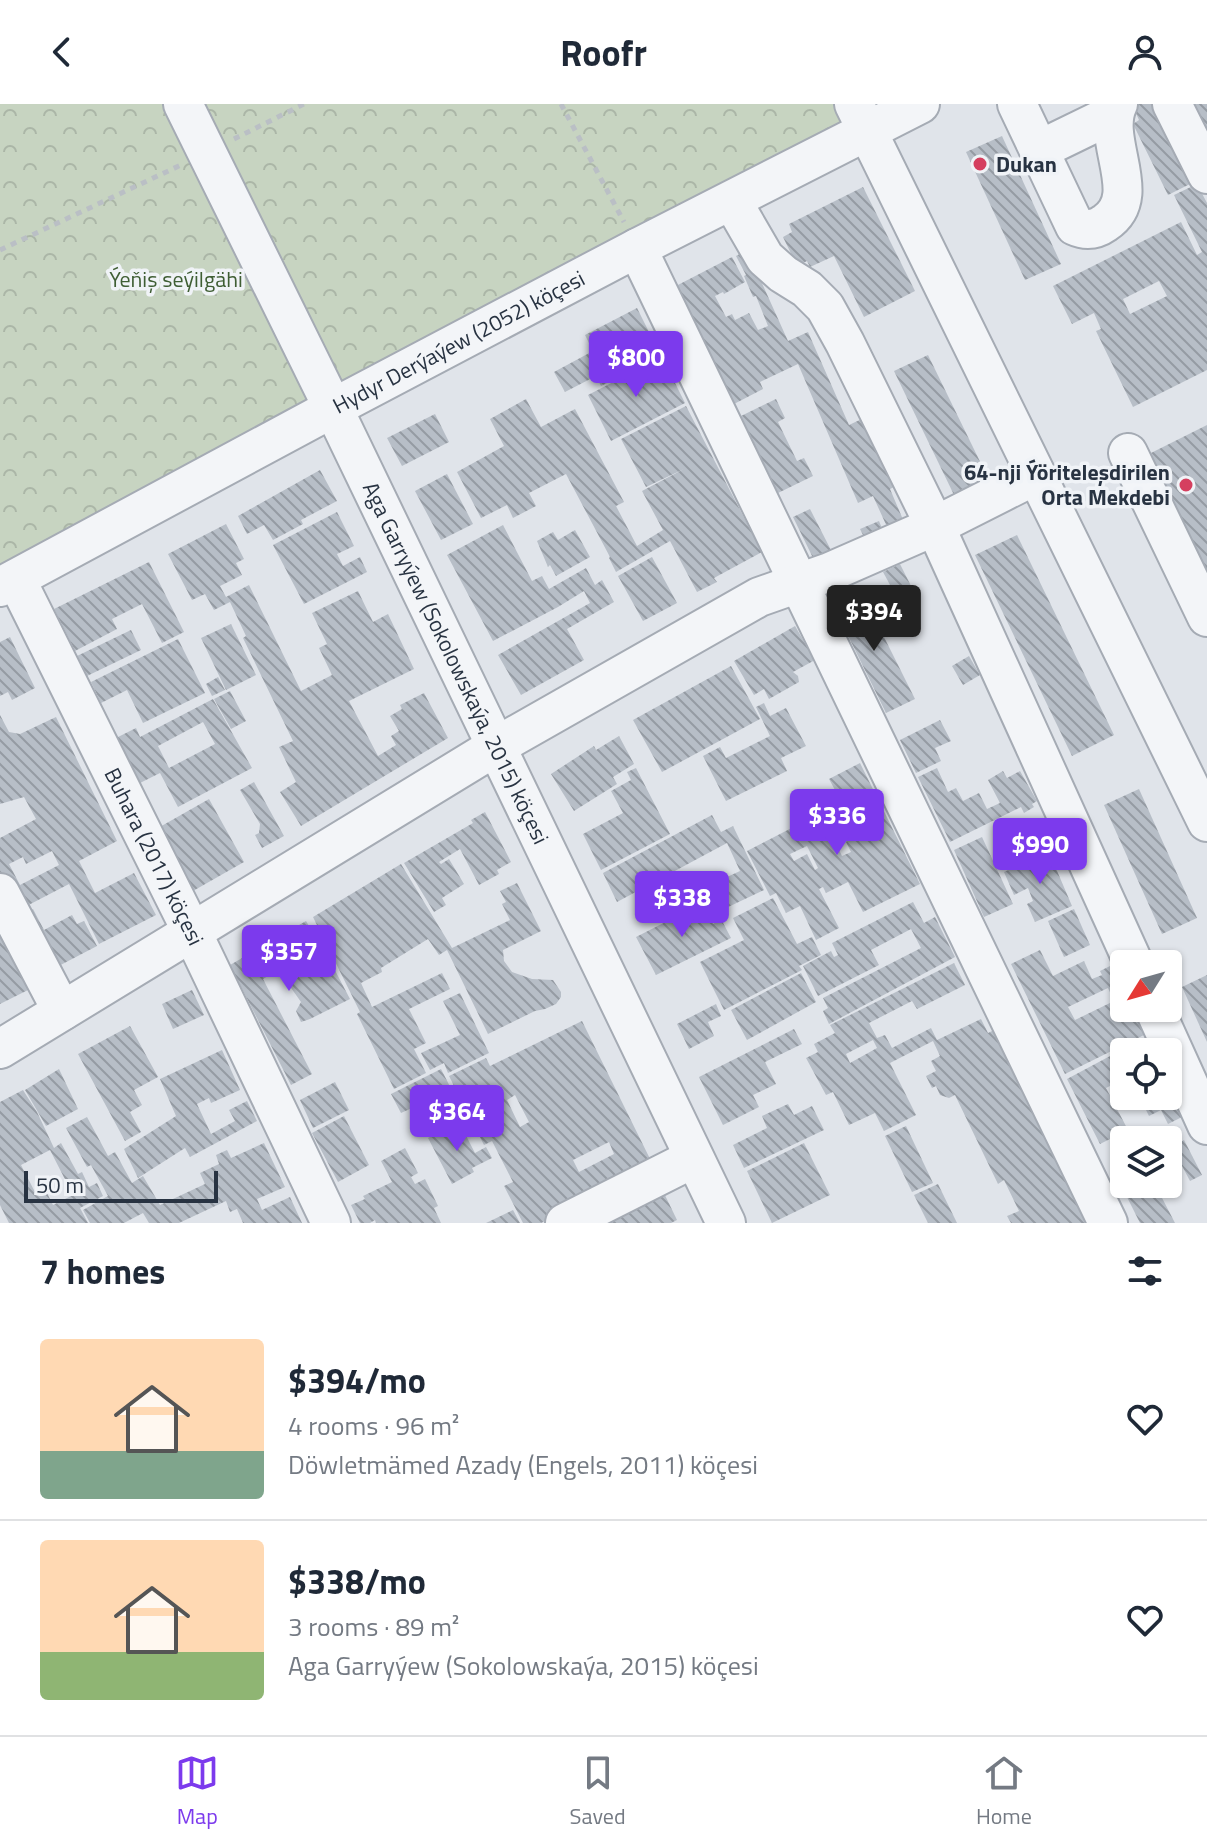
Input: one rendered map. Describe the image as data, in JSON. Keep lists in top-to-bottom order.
{
  "streets": {
    "street": ["Hydyr Derýaýew (2052) köçesi", "Aga Garryýew (Sokolowskaýa, 2015) köçesi", "Buhara (2017) köçesi"]
  },
  "crossings": [
    ["Hydyr Derýaýew (2052) köçesi", "Aga Garryýew (Sokolowskaýa, 2015) köçesi"],
    ["Hydyr Derýaýew (2052) köçesi", "Buhara (2017) köçesi"]
  ],
  "parks": ["Ýeňiş seýilgähi"],
  "places": ["Dukan", "64-nji Ýöriteleşdirilen Orta Mekdebi"],
  "scale_bar": "50 m",
  "north": "bottom left",
  "page": {
    "header": "Roofr",
    "price": [
      "$800",
      "$394",
      "$336",
      "$990",
      "$338",
      "$357",
      "$364"
    ],
    "scale": "50 m",
    "heading": "7 homes",
    "list": [
      {
        "name": "$394/mo",
        "note": "4 rooms · 96 m² · Döwletmämed Azady (Engels, 2011) köçesi"
      },
      {
        "name": "$338/mo",
        "note": "3 rooms · 89 m² · Aga Garryýew (Sokolowskaýa, 2015) köçesi"
      }
    ],
    "tabs": ["Map", "Saved", "Home"]
  }
}
